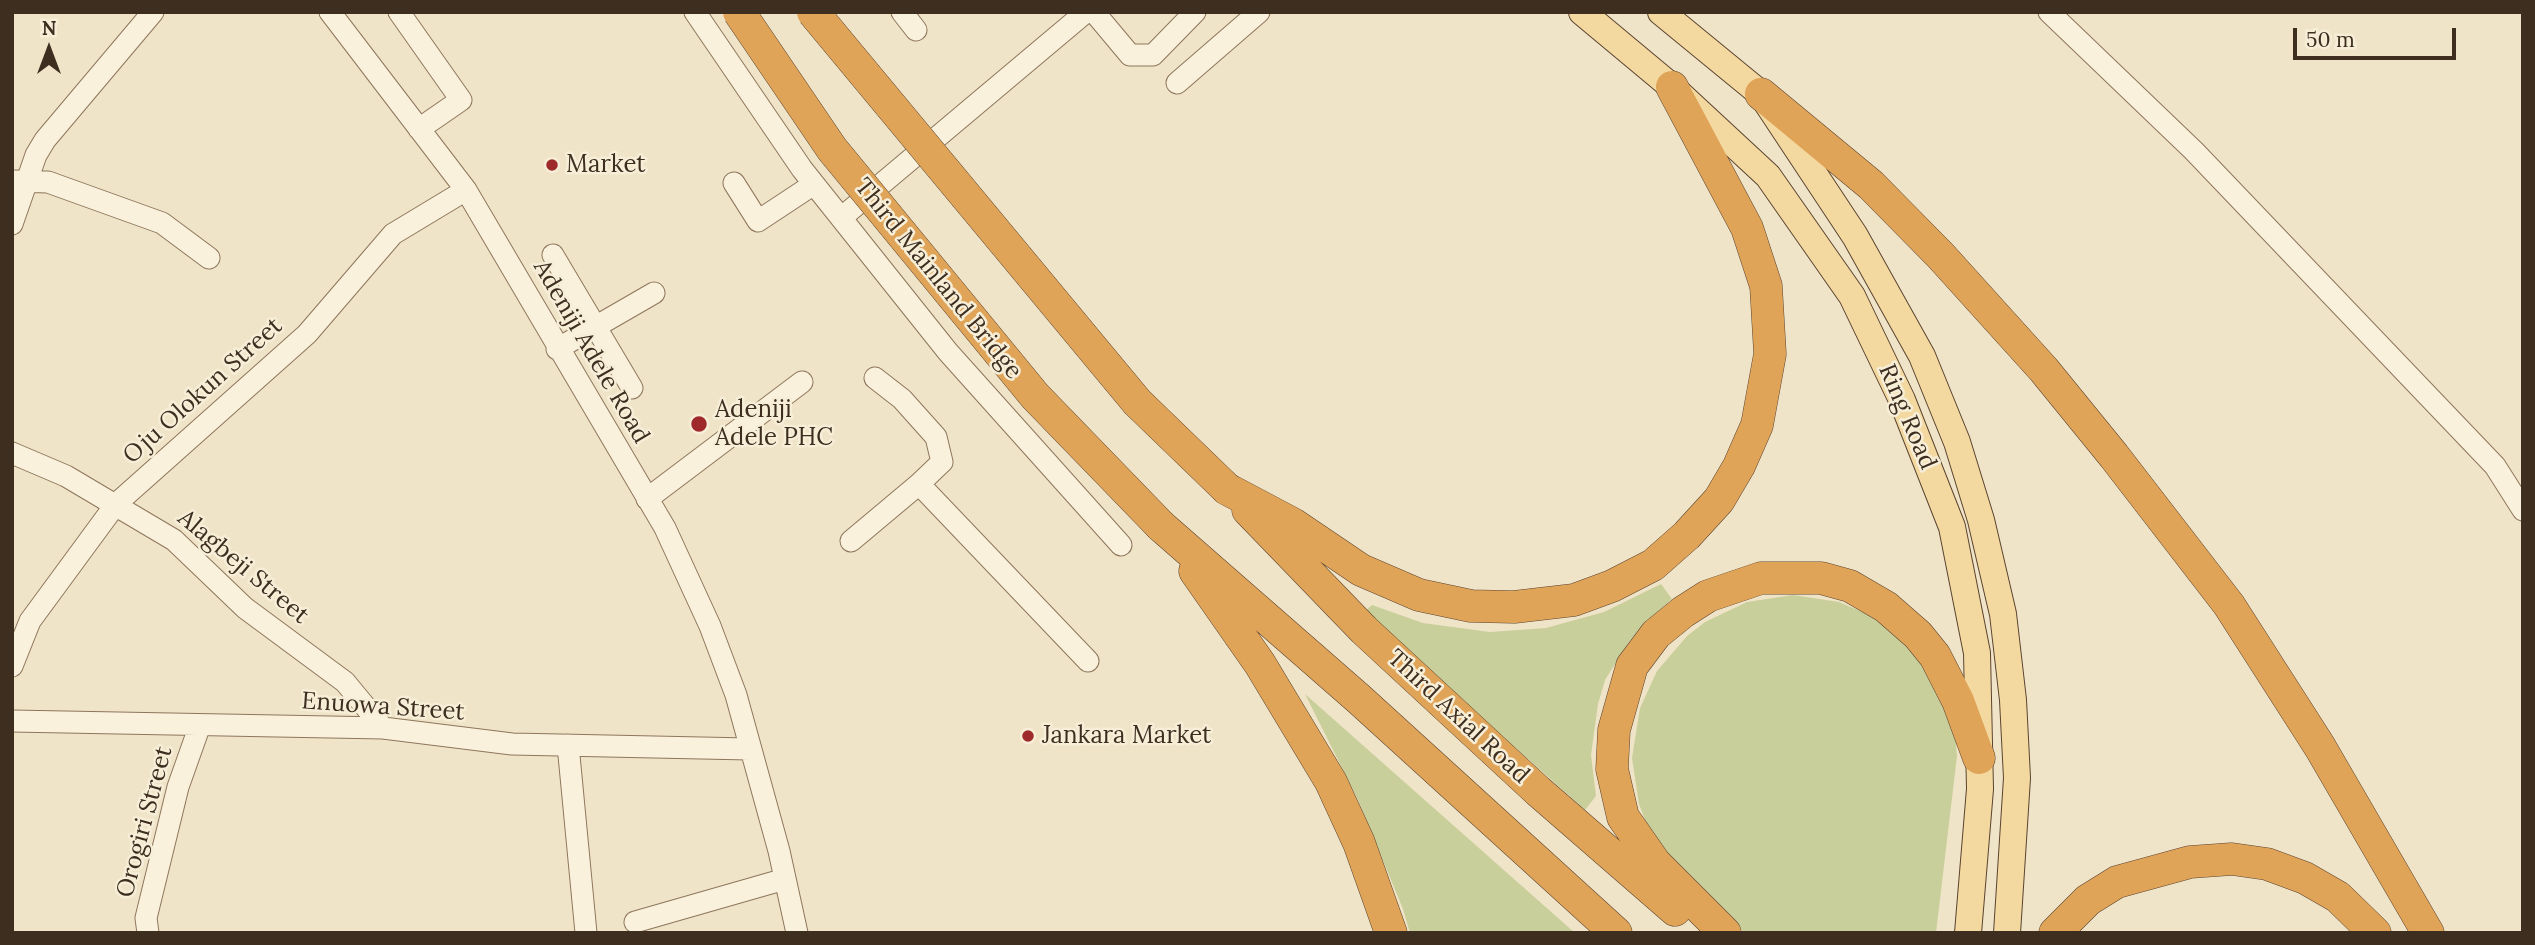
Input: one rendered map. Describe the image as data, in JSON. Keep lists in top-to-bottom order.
{
  "streets": {
    "highway": ["Third Mainland Bridge", "Third Axial Road"],
    "main road": ["Ring Road"],
    "street": [
      "Adeniji Adele Road",
      "Oju Olokun Street",
      "Alagbeji Street",
      "Enuowa Street",
      "Orogiri Street"
    ]
  },
  "crossings": [
    ["Adeniji Adele Road", "Oju Olokun Street"],
    ["Adeniji Adele Road", "Enuowa Street"],
    ["Oju Olokun Street", "Alagbeji Street"],
    ["Alagbeji Street", "Enuowa Street"],
    ["Enuowa Street", "Orogiri Street"]
  ],
  "places": ["Market", "Adeniji Adele PHC", "Jankara Market"],
  "scale_bar": "50 m",
  "north": "top"
}
